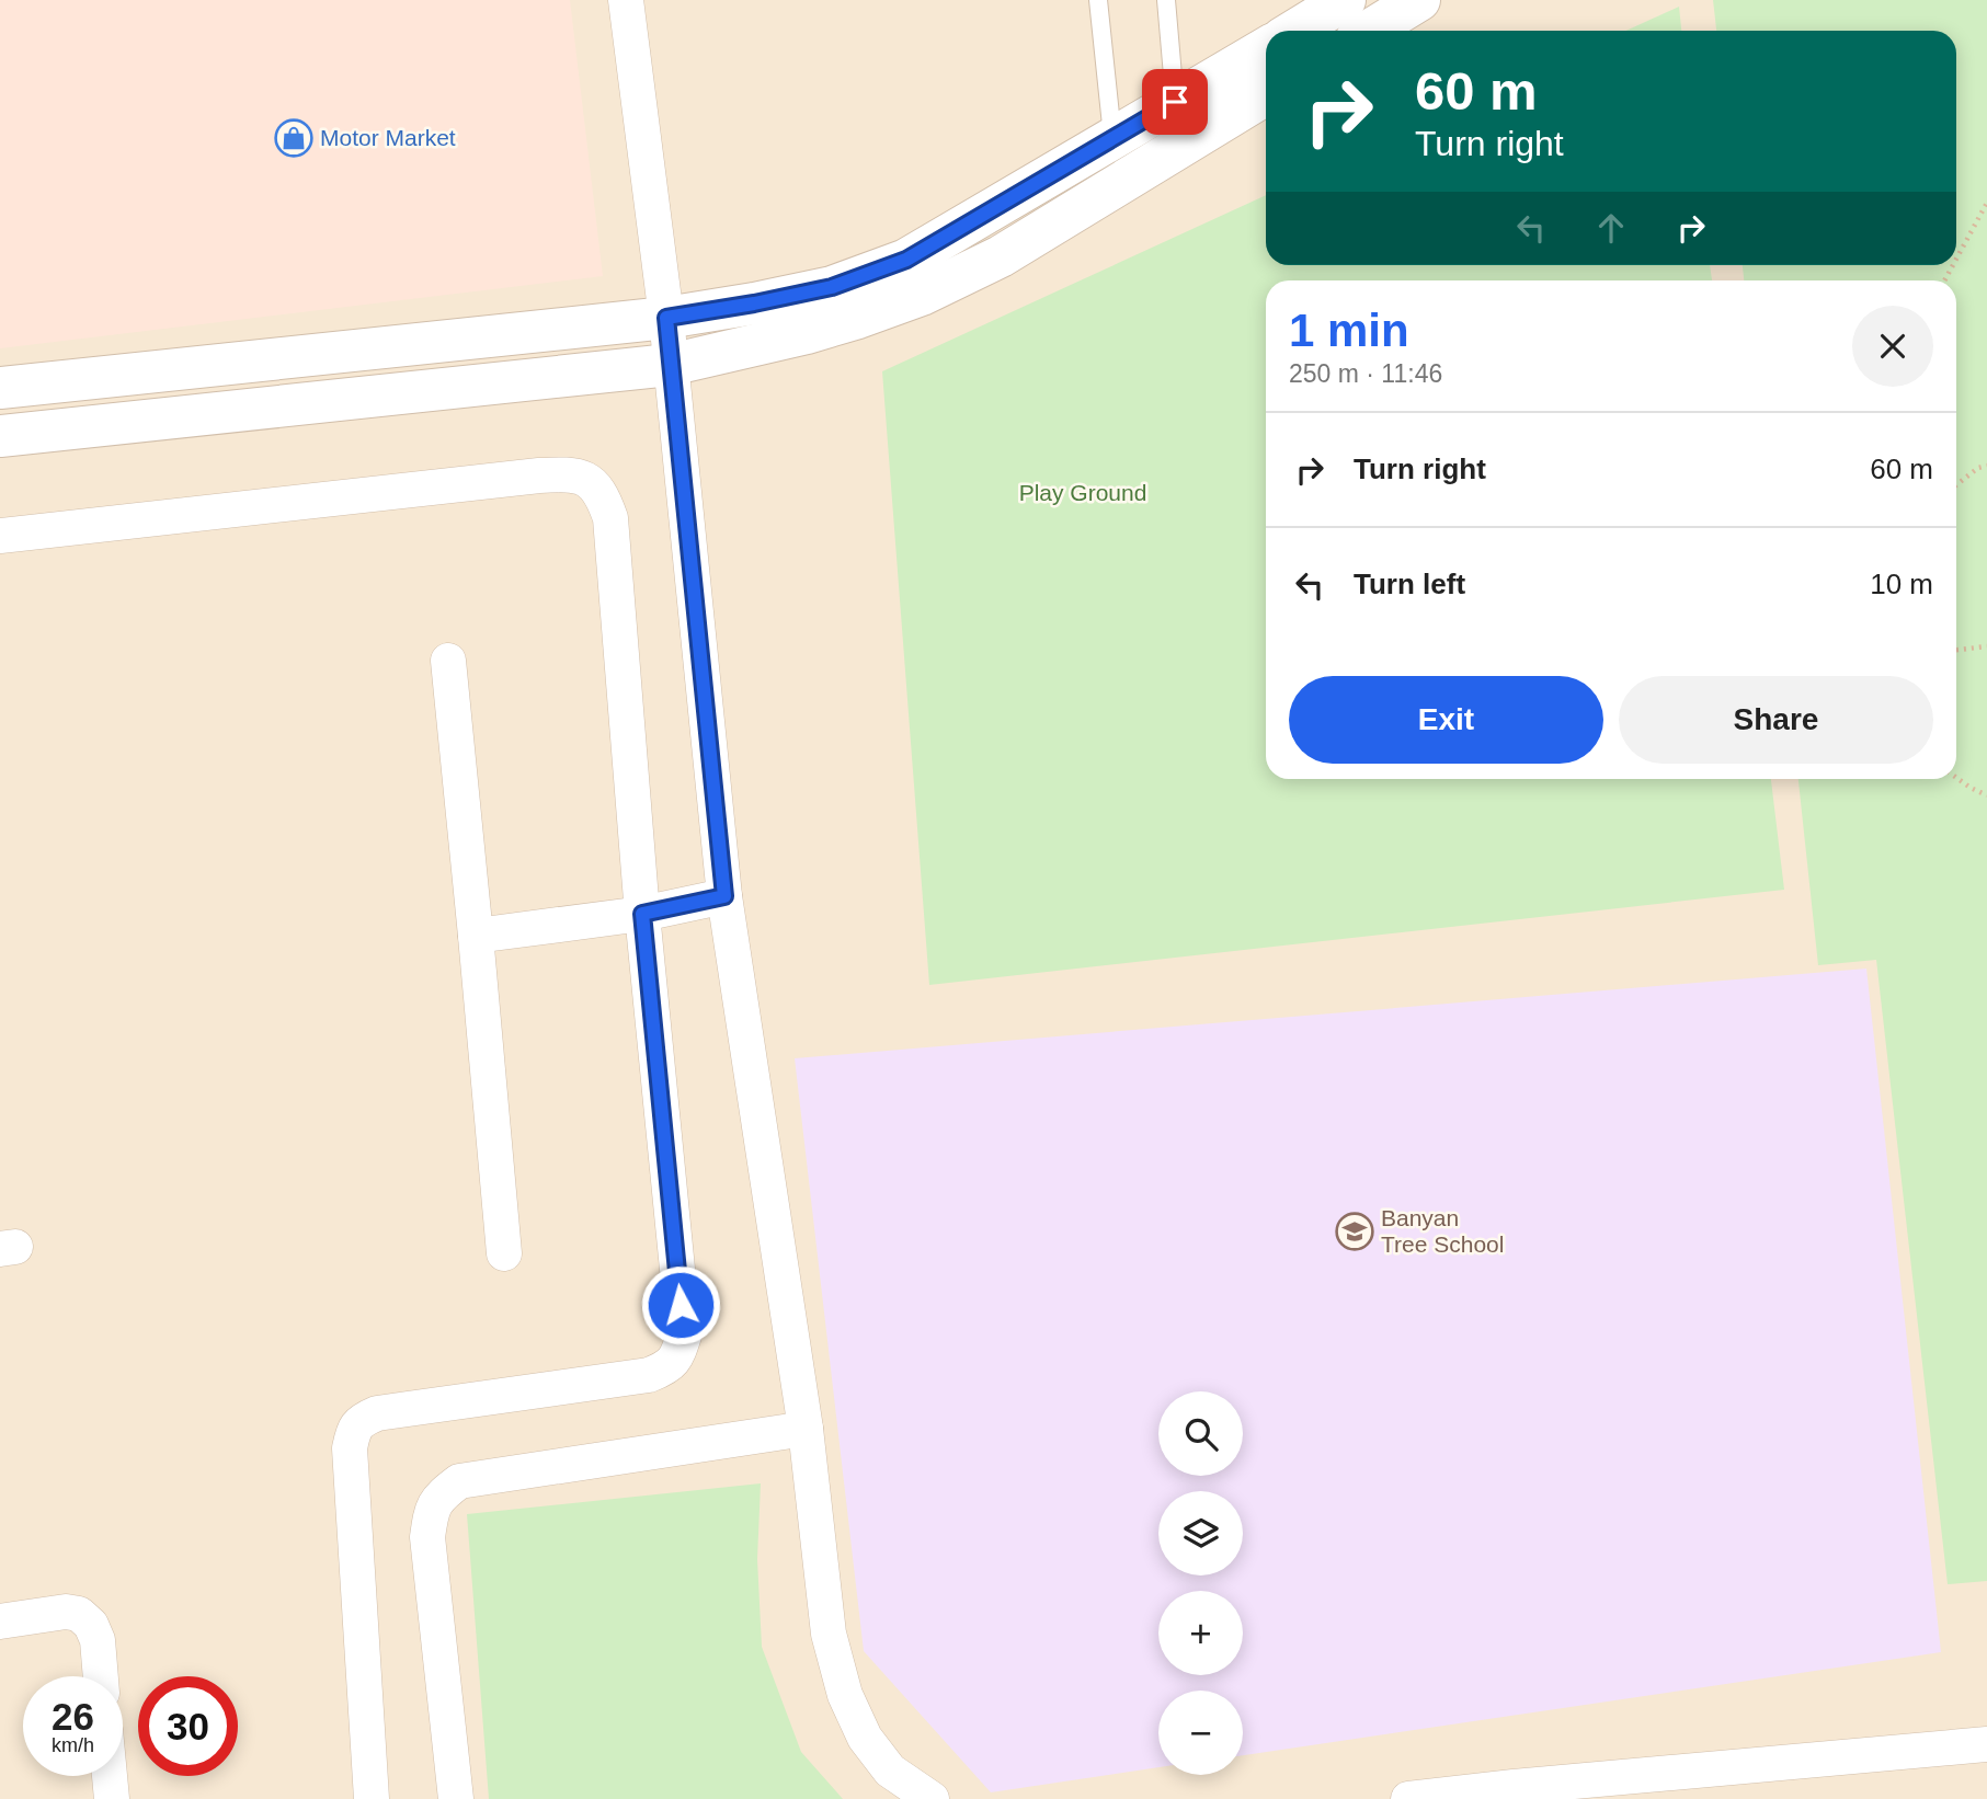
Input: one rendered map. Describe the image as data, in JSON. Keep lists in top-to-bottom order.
{
  "parks": ["Play Ground"],
  "places": {
    "shop": ["Motor Market"],
    "school or university": ["Banyan Tree School"]
  },
  "page": {
    "turn": ["60 m", "Turn right"],
    "heading": ["1 min", "250 m · 11:46"],
    "list": [
      {
        "name": "Turn right",
        "value": "60 m"
      },
      {
        "name": "Turn left",
        "value": "10 m"
      }
    ],
    "buttons": ["Exit", "Share"],
    "map_buttons": ["+", "−"],
    "speed": "26 km/h",
    "limit": "30"
  }
}
